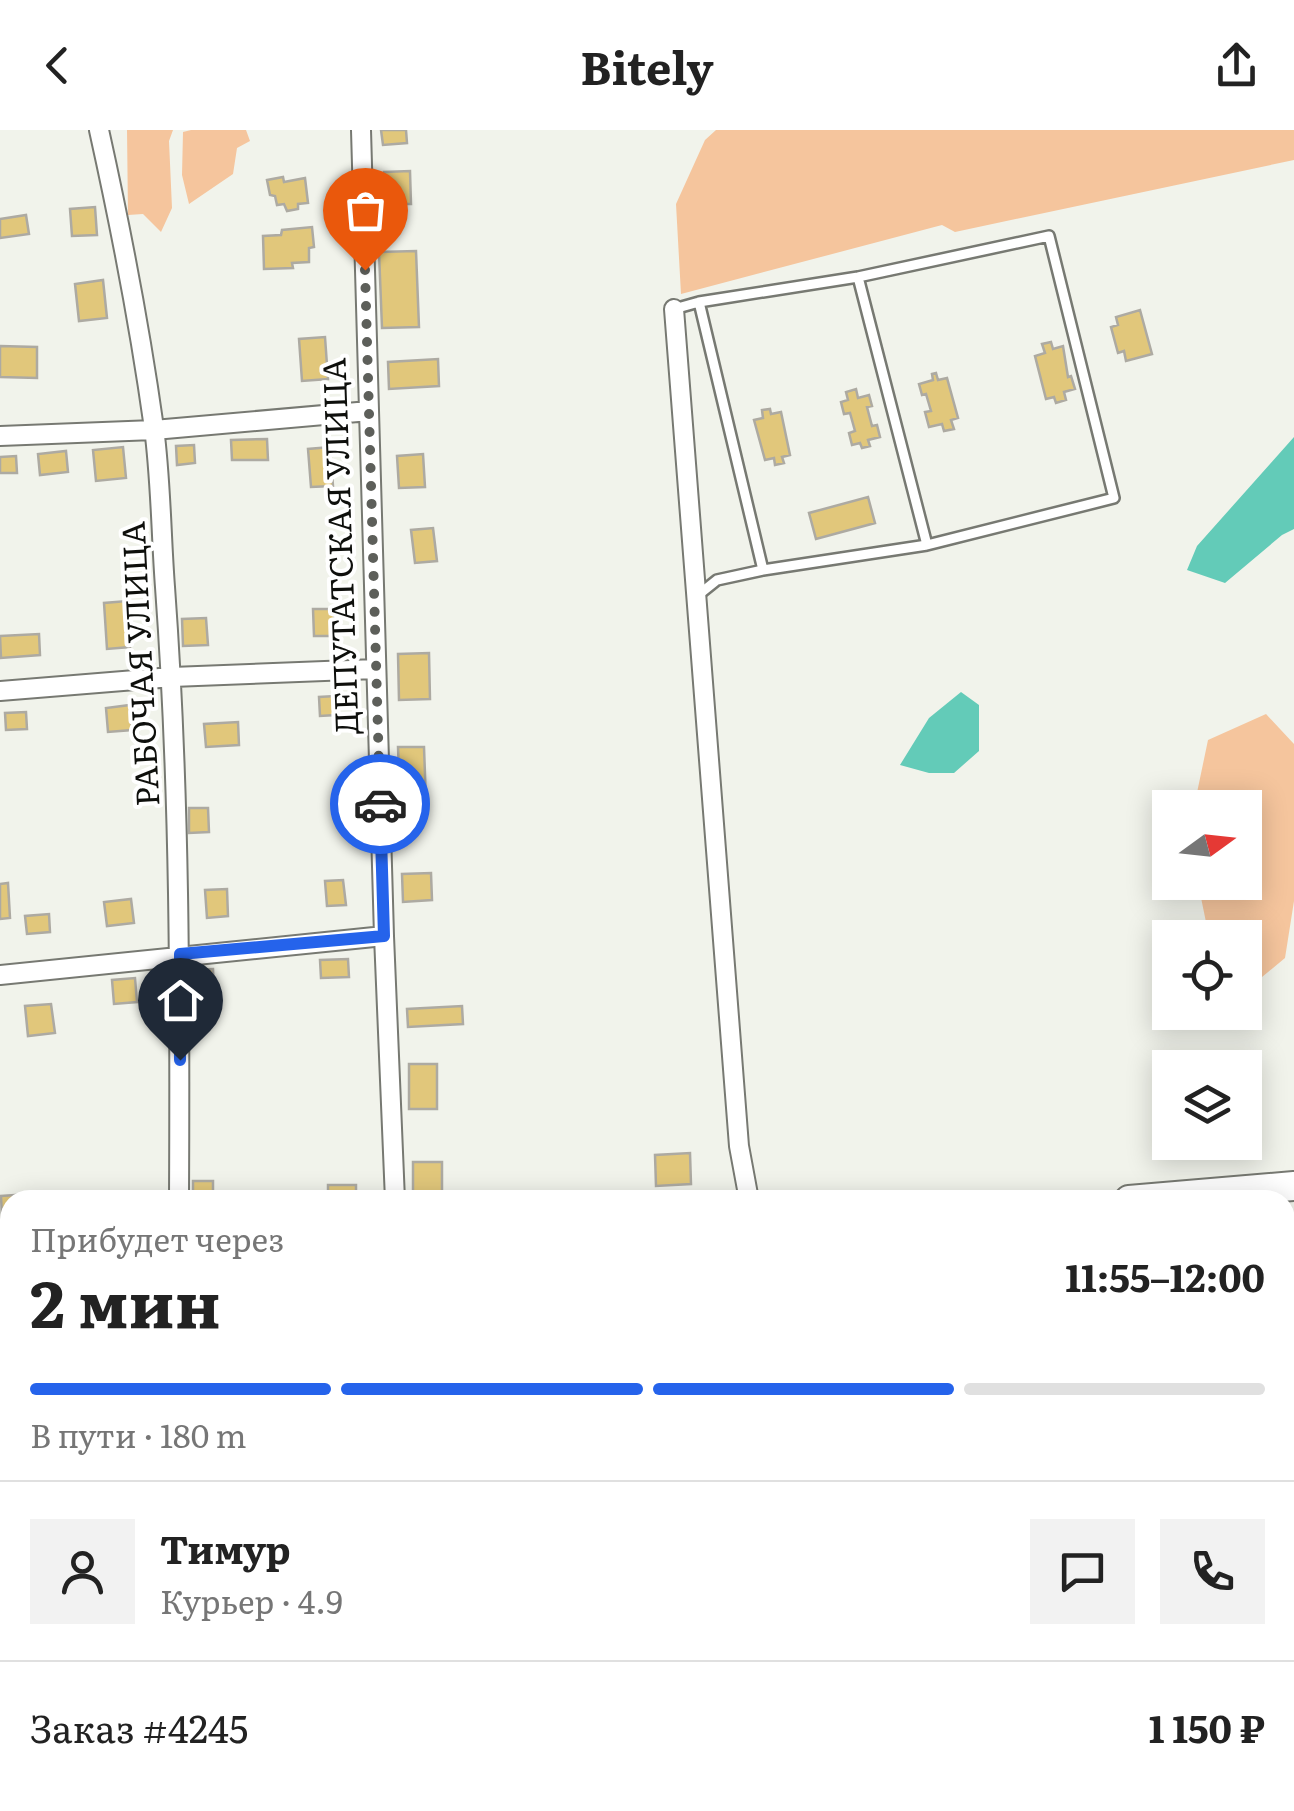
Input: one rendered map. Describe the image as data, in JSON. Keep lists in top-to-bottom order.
{
  "streets": {
    "street": ["ДЕПУТАТСКАЯ УЛИЦА", "РАБОЧАЯ УЛИЦА"]
  },
  "north": "right",
  "page": {
    "header": "Bitely",
    "heading": ["2 мин", "Прибудет через", "11:55–12:00"],
    "panel": [
      "Тимур",
      "Курьер · 4.9",
      "Заказ #4245",
      "1 150 ₽"
    ],
    "bar": "В пути · 180 m"
  }
}
